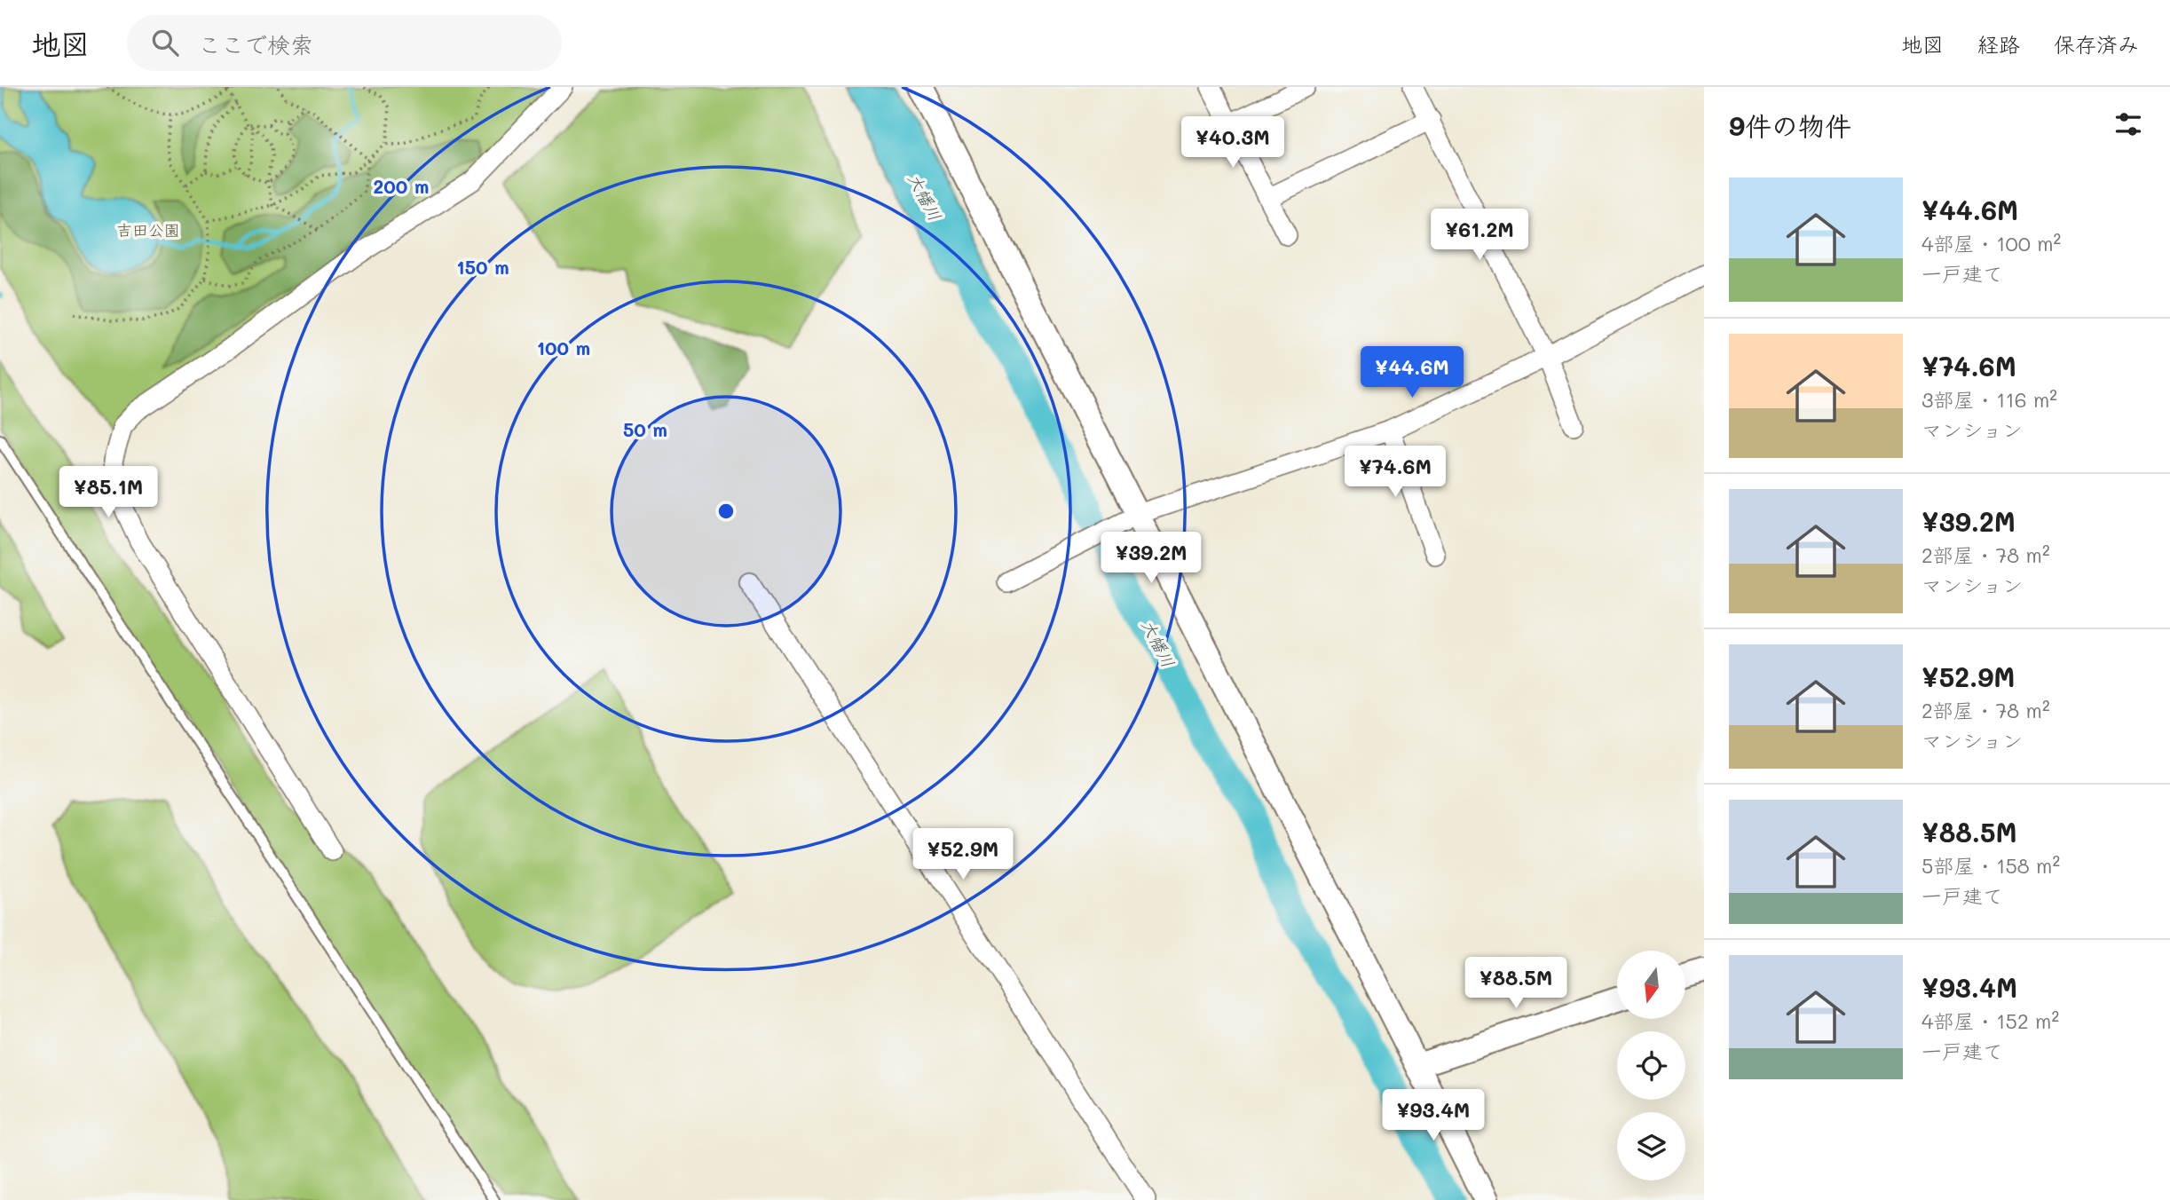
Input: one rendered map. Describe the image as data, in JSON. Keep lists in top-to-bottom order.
{
  "water": ["大幡川"],
  "parks": ["吉田公園"],
  "north": "bottom",
  "page": {
    "header": "地図",
    "search": "ここで検索",
    "nav": ["地図", "経路", "保存済み"],
    "heading": "9件の物件",
    "price": [
      "¥40.3M",
      "¥61.2M",
      "¥44.6M",
      "¥74.6M",
      "¥85.1M",
      "¥39.2M",
      "¥52.9M",
      "¥88.5M",
      "¥93.4M"
    ],
    "list": [
      {
        "name": "¥44.6M",
        "note": "4部屋 · 100 m² · 一戸建て"
      },
      {
        "name": "¥74.6M",
        "note": "3部屋 · 116 m² · マンション"
      },
      {
        "name": "¥39.2M",
        "note": "2部屋 · 78 m² · マンション"
      },
      {
        "name": "¥52.9M",
        "note": "2部屋 · 78 m² · マンション"
      },
      {
        "name": "¥88.5M",
        "note": "5部屋 · 158 m² · 一戸建て"
      },
      {
        "name": "¥93.4M",
        "note": "4部屋 · 152 m² · 一戸建て"
      }
    ]
  },
  "rings": [
    "200 m",
    "150 m",
    "100 m",
    "50 m"
  ]
}
